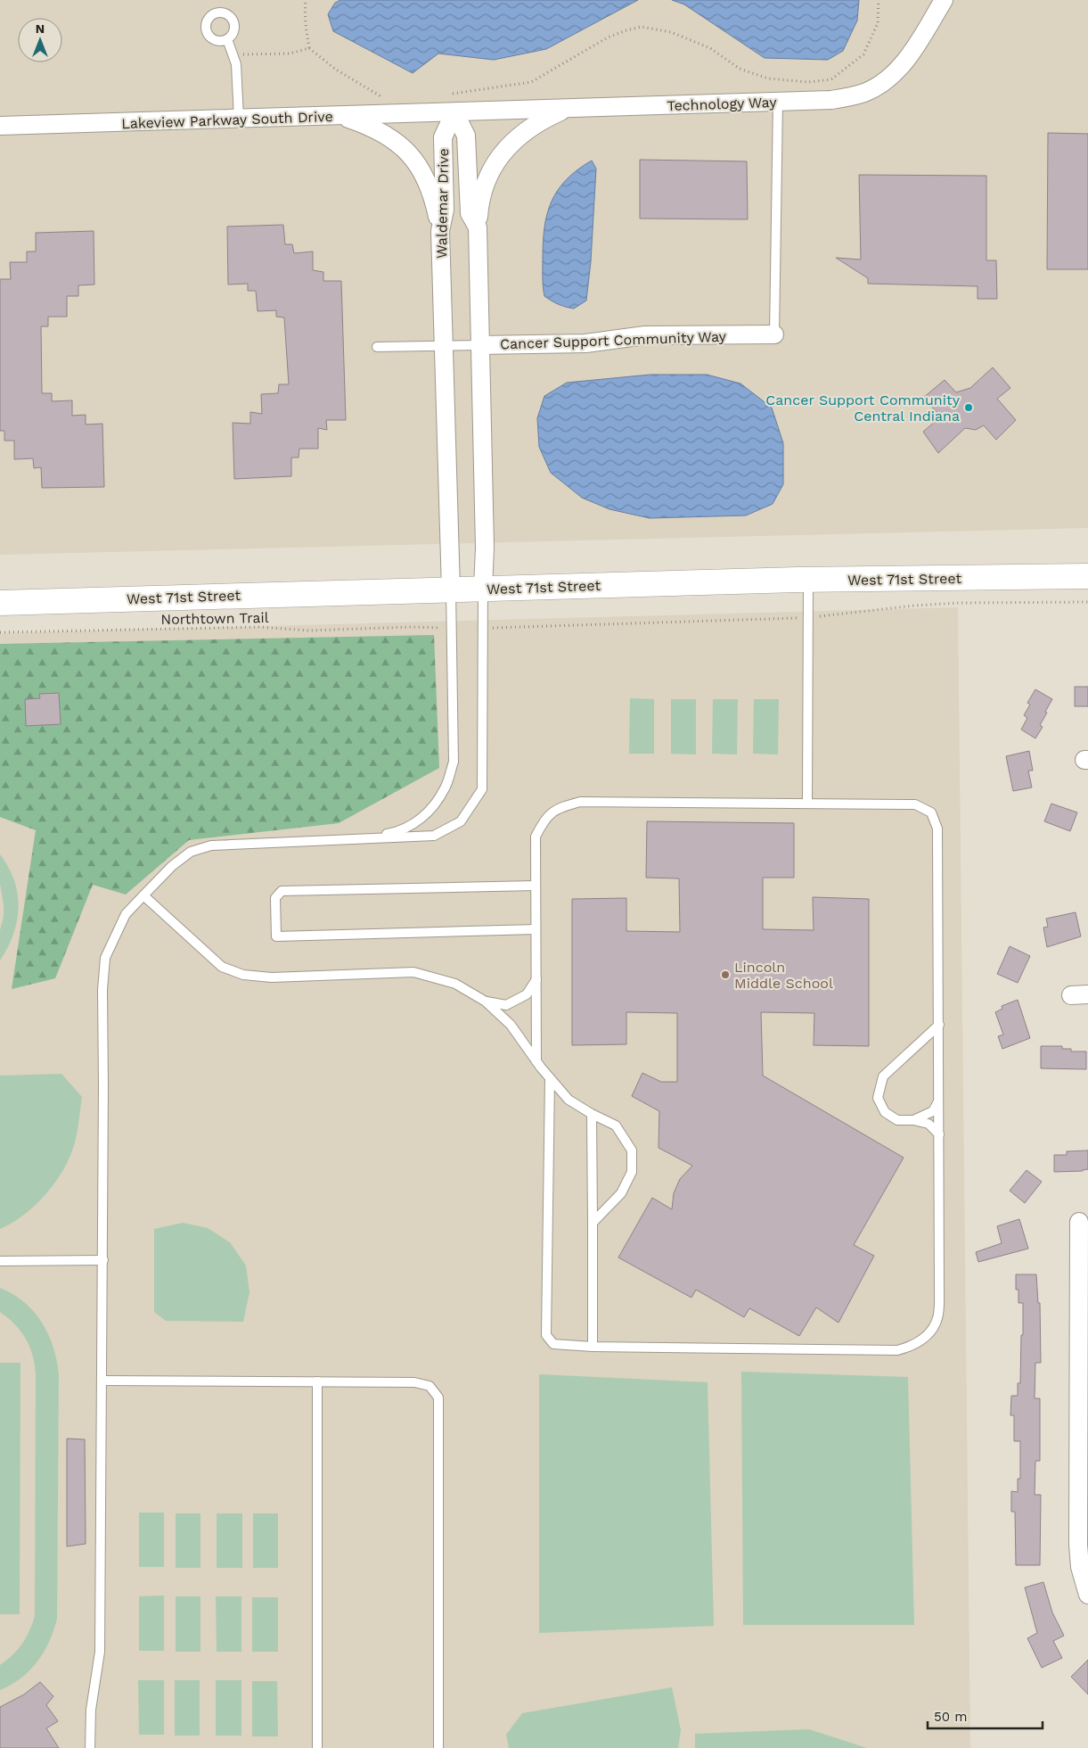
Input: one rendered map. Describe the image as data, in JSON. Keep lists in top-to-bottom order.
{
  "streets": {
    "main road": ["West 71st Street"],
    "street": [
      "Technology Way",
      "Lakeview Parkway South Drive",
      "Waldemar Drive",
      "Cancer Support Community Way"
    ],
    "path": ["Northtown Trail"]
  },
  "crossings": [
    ["Technology Way", "Lakeview Parkway South Drive"],
    ["Technology Way", "Waldemar Drive"],
    ["Lakeview Parkway South Drive", "Waldemar Drive"],
    ["Waldemar Drive", "Cancer Support Community Way"],
    ["Waldemar Drive", "West 71st Street"]
  ],
  "places": ["Cancer Support Community Central Indiana", "Lincoln Middle School"],
  "scale_bar": "50 m",
  "north": "top"
}
